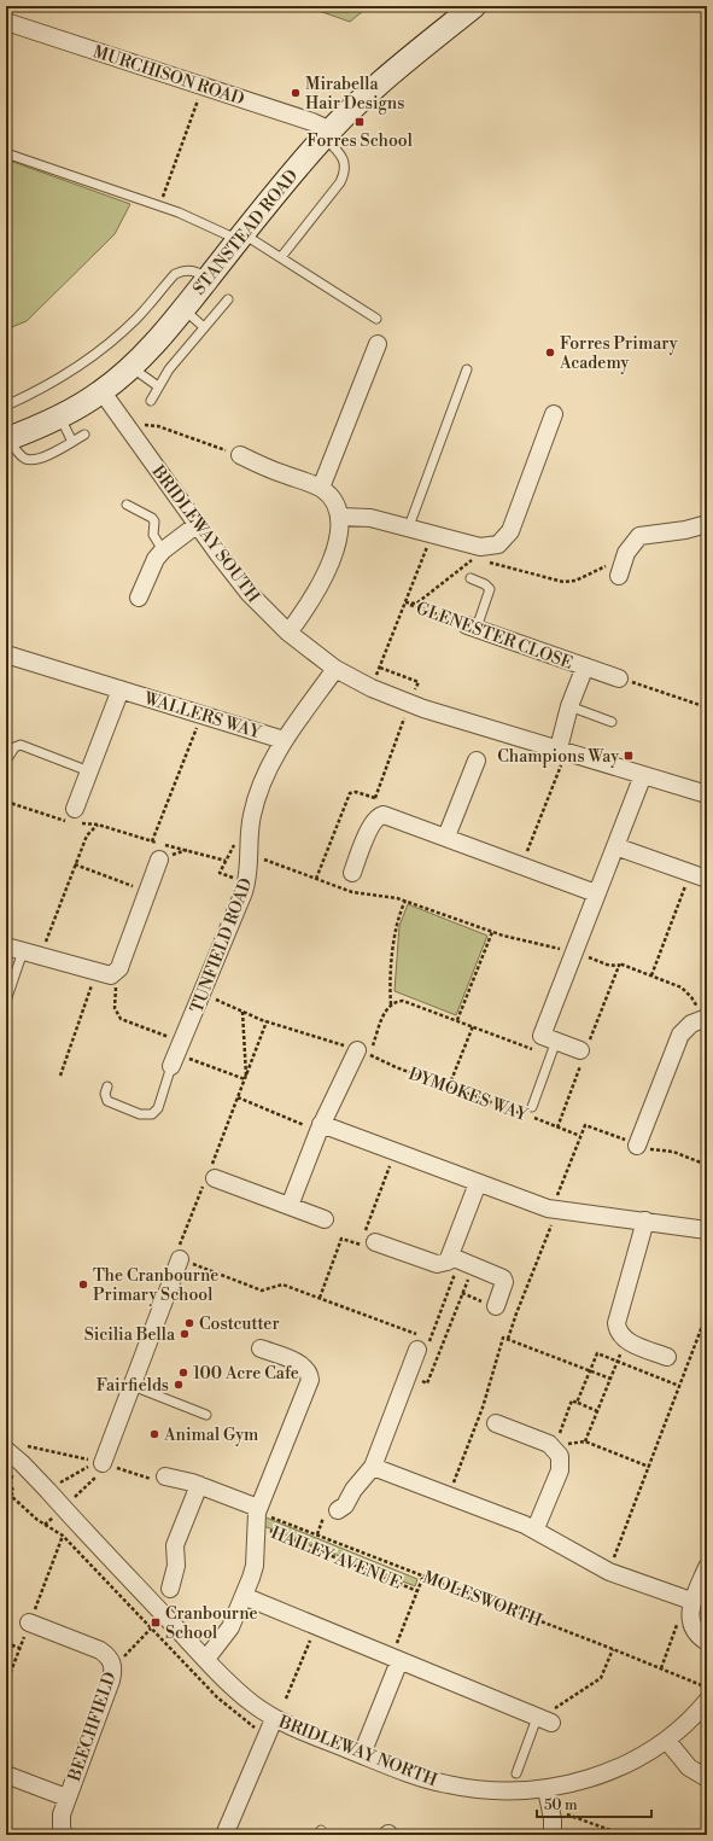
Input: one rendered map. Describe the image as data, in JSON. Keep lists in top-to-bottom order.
{
  "streets": {
    "street": [
      "MURCHISON ROAD",
      "STANSTEAD ROAD",
      "BRIDLEWAY SOUTH",
      "GLENESTER CLOSE",
      "WALLERS WAY",
      "TUNFIELD ROAD",
      "BEECHFIELD",
      "BRIDLEWAY NORTH"
    ],
    "path": ["DYMOKES WAY", "HAILEY AVENUE", "MOLESWORTH"]
  },
  "crossings": [
    ["MURCHISON ROAD", "STANSTEAD ROAD"],
    ["STANSTEAD ROAD", "BRIDLEWAY SOUTH"],
    ["BRIDLEWAY SOUTH", "GLENESTER CLOSE"],
    ["BRIDLEWAY SOUTH", "TUNFIELD ROAD"],
    ["WALLERS WAY", "TUNFIELD ROAD"],
    ["TUNFIELD ROAD", "DYMOKES WAY"],
    ["HAILEY AVENUE", "MOLESWORTH"]
  ],
  "places": {
    "other": [
      "Mirabella Hair Designs",
      "Forres Primary Academy",
      "The Cranbourne Primary School",
      "Costcutter",
      "Sicilia Bella",
      "100 Acre Cafe",
      "Fairfields",
      "Animal Gym"
    ],
    "transit": ["Forres School", "Champions Way", "Cranbourne School"]
  },
  "scale_bar": "50 m"
}
